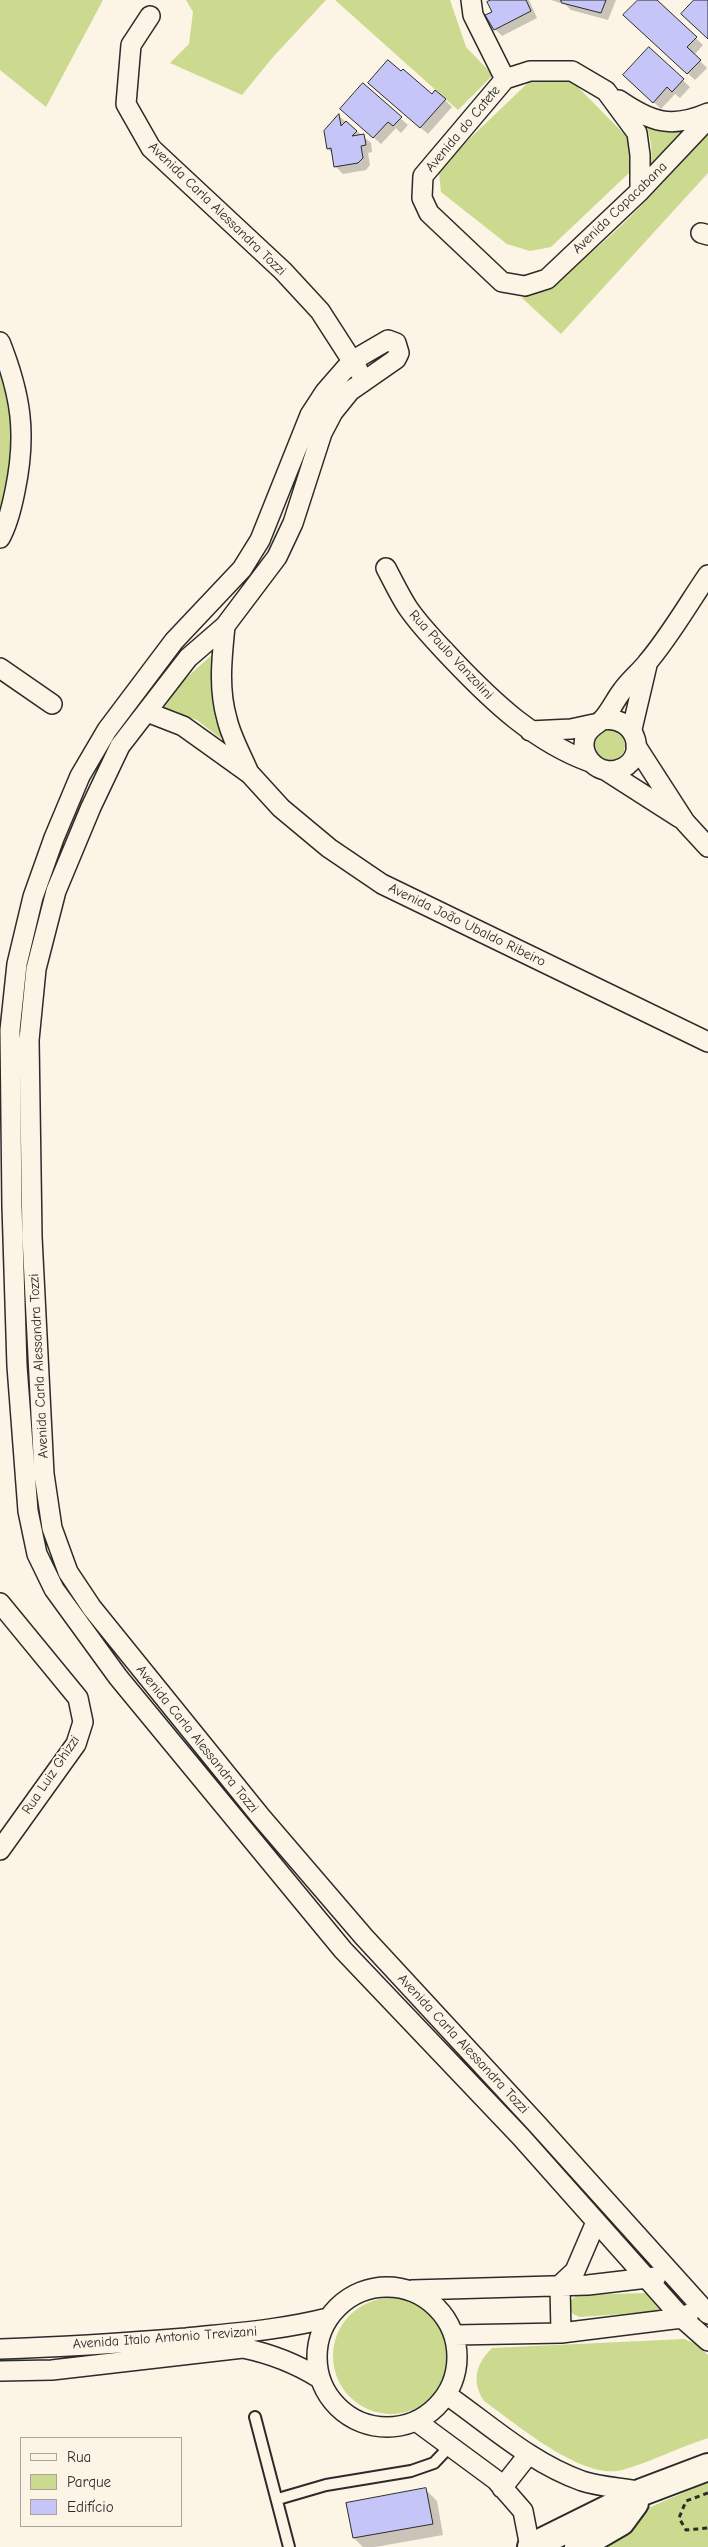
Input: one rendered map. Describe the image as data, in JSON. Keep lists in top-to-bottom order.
{
  "streets": {
    "street": [
      "Avenida do Catete",
      "Avenida Copacabana",
      "Avenida Carla Alessandra Tozzi",
      "Rua Paulo Vanzolini",
      "Avenida João Ubaldo Ribeiro",
      "Rua Luiz Ghizzi",
      "Avenida Italo Antonio Trevizani"
    ]
  },
  "crossings": [
    ["Avenida do Catete", "Avenida Copacabana"],
    ["Avenida Carla Alessandra Tozzi", "Avenida João Ubaldo Ribeiro"]
  ],
  "legend": ["Rua", "Parque", "Edifício"]
}
